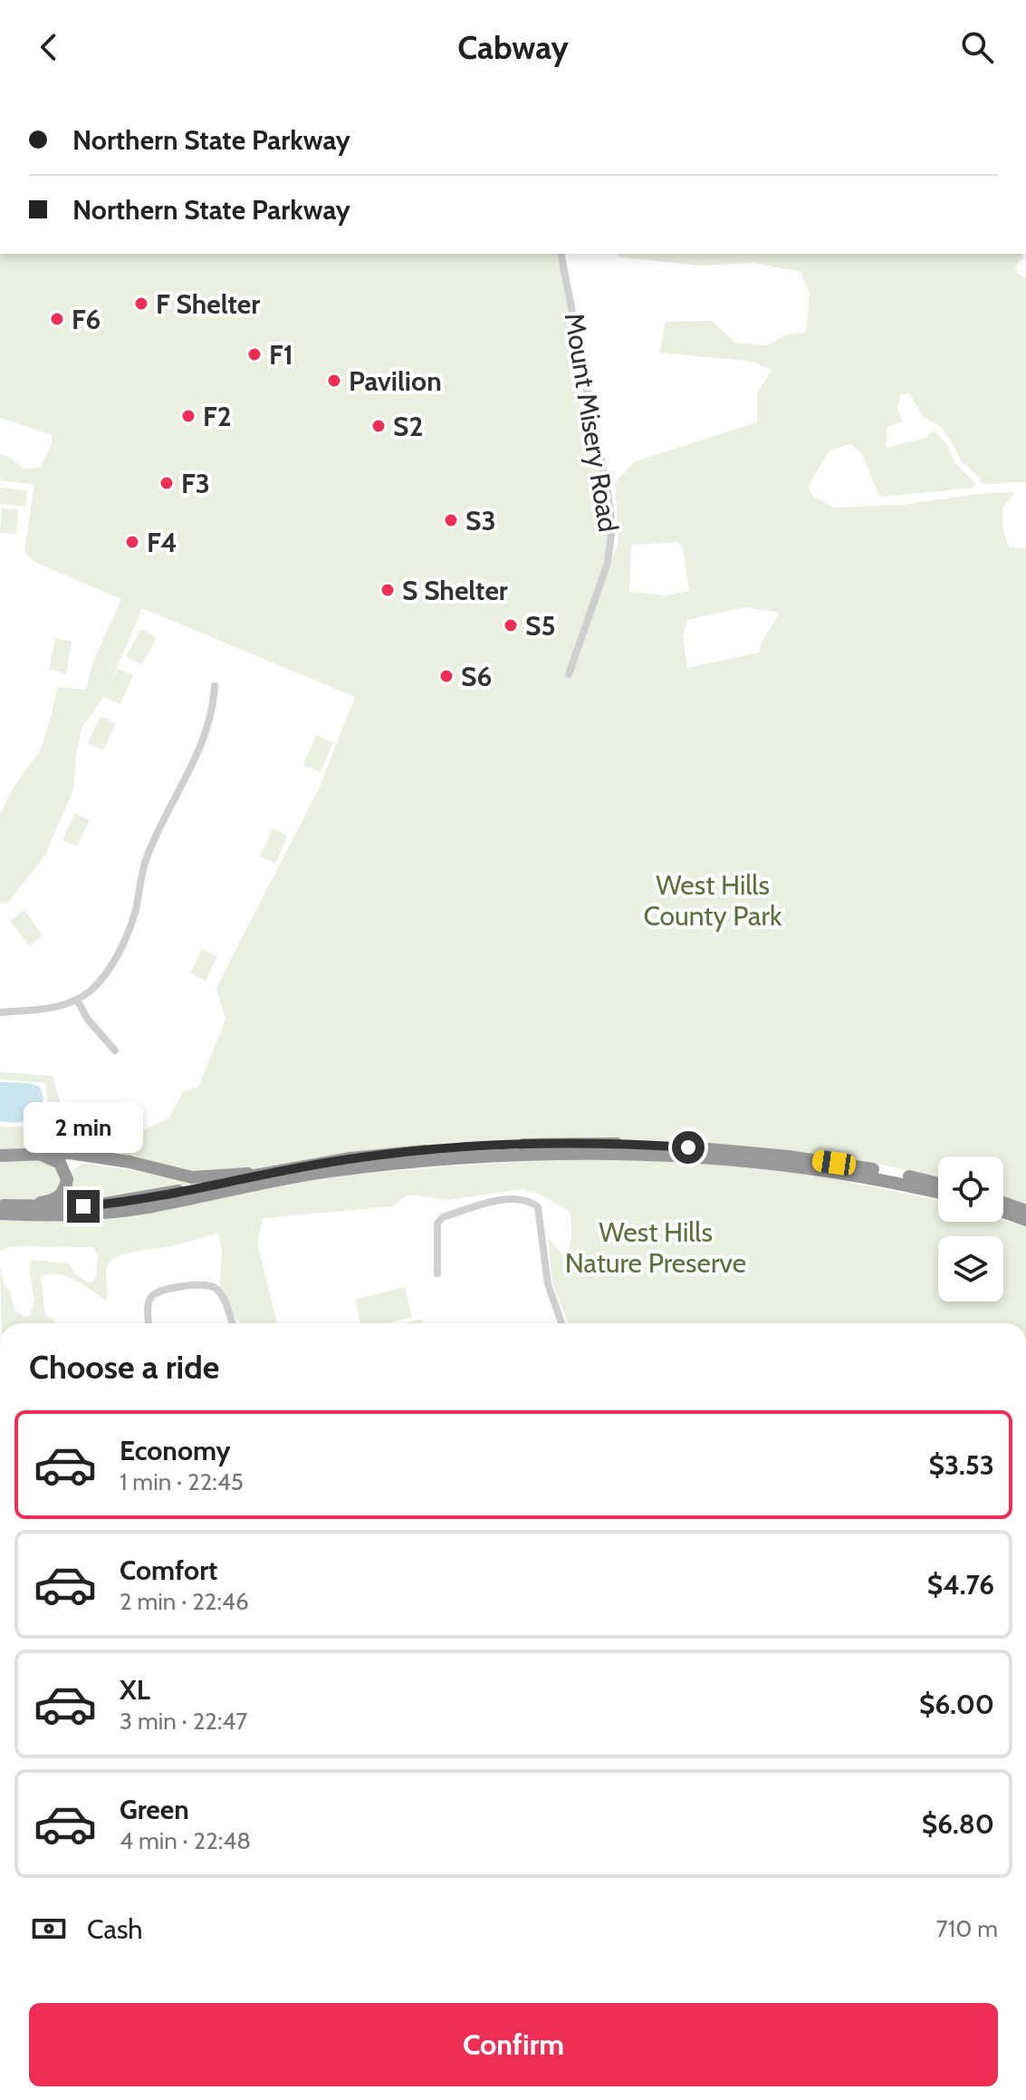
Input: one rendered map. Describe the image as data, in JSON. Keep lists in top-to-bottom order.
{
  "streets": {
    "street": ["Mount Misery Road"]
  },
  "parks": ["West Hills County Park", "West Hills Nature Preserve"],
  "places": [
    "F Shelter",
    "F6",
    "F1",
    "Pavilion",
    "F2",
    "S2",
    "F3",
    "S3",
    "F4",
    "S Shelter",
    "S5",
    "S6"
  ],
  "page": {
    "header": "Cabway",
    "banner": ["Northern State Parkway", "Northern State Parkway"],
    "bubble": "2 min",
    "heading": "Choose a ride",
    "list": [
      {
        "name": "Economy",
        "note": "1 min · 22:45",
        "value": "$3.53"
      },
      {
        "name": "Comfort",
        "note": "2 min · 22:46",
        "value": "$4.76"
      },
      {
        "name": "XL",
        "note": "3 min · 22:47",
        "value": "$6.00"
      },
      {
        "name": "Green",
        "note": "4 min · 22:48",
        "value": "$6.80"
      }
    ],
    "pay": ["Cash", "710 m"],
    "buttons": "Confirm"
  }
}
